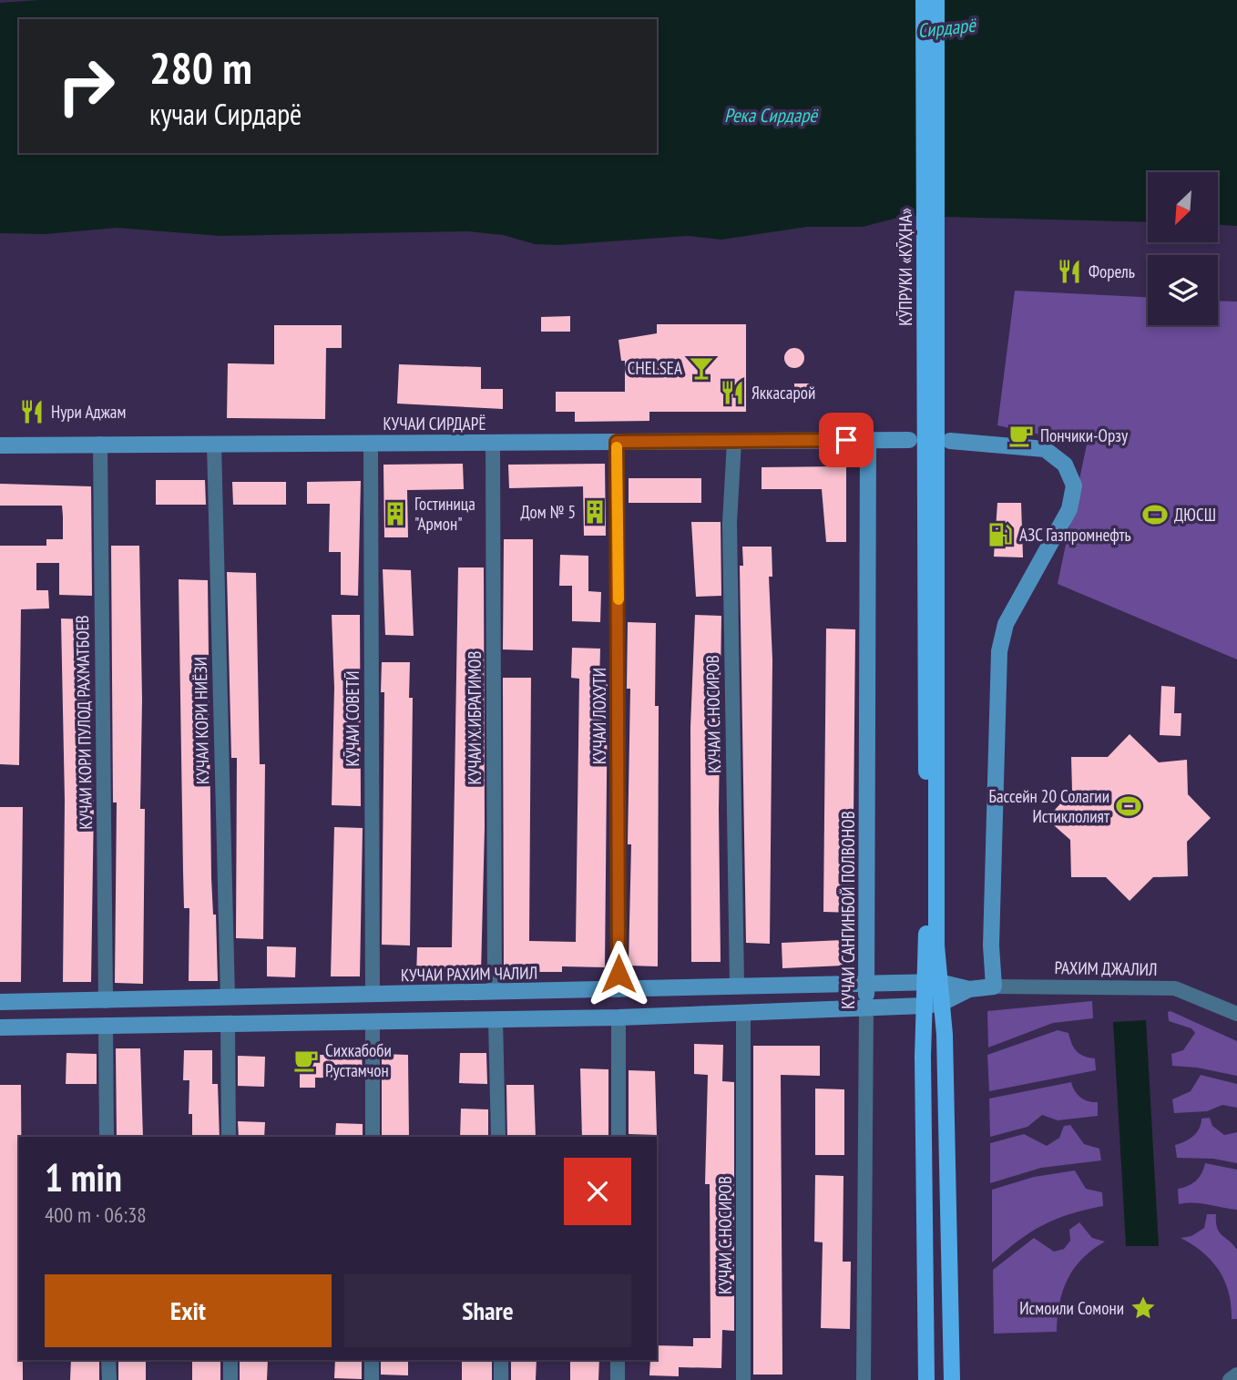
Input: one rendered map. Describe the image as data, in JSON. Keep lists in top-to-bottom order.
{
  "streets": {
    "main road": [
      "КӮПРУКИ «КӮҲНА»",
      "КУЧАИ СИРДАРЁ",
      "КУЧАИ САНГИНБОЙ ПОЛВОНОВ",
      "РАХИМ ДЖАЛИЛ",
      "КУЧАИ РАХИМ ЧАЛИЛ"
    ],
    "street": [
      "КУЧАИ С.НОСИРОВ",
      "КУЧАИ ЛОХУТИ",
      "КУЧАИ Х.ИБРАГИМОВ",
      "КӮЧАИ СОВЕТӢ",
      "КУЧАИ КОРИ НИЁЗИ",
      "КУЧАИ КОРИ ПУЛОД РАХМАТБОЕВ"
    ]
  },
  "crossings": [
    ["КУЧАИ СИРДАРЁ", "КУЧАИ С.НОСИРОВ"],
    ["КУЧАИ СИРДАРЁ", "КУЧАИ ЛОХУТИ"],
    ["КУЧАИ СИРДАРЁ", "КУЧАИ Х.ИБРАГИМОВ"],
    ["КУЧАИ СИРДАРЁ", "КӮЧАИ СОВЕТӢ"],
    ["КУЧАИ СИРДАРЁ", "КУЧАИ КОРИ НИЁЗИ"],
    ["КУЧАИ СИРДАРЁ", "КУЧАИ КОРИ ПУЛОД РАХМАТБОЕВ"],
    ["КУЧАИ СИРДАРЁ", "КУЧАИ САНГИНБОЙ ПОЛВОНОВ"],
    ["КУЧАИ С.НОСИРОВ", "КУЧАИ РАХИМ ЧАЛИЛ"],
    ["КУЧАИ ЛОХУТИ", "КУЧАИ РАХИМ ЧАЛИЛ"],
    ["КУЧАИ Х.ИБРАГИМОВ", "КУЧАИ РАХИМ ЧАЛИЛ"],
    ["КӮЧАИ СОВЕТӢ", "КУЧАИ РАХИМ ЧАЛИЛ"],
    ["КУЧАИ КОРИ НИЁЗИ", "КУЧАИ РАХИМ ЧАЛИЛ"],
    ["КУЧАИ КОРИ ПУЛОД РАХМАТБОЕВ", "КУЧАИ РАХИМ ЧАЛИЛ"],
    ["КУЧАИ САНГИНБОЙ ПОЛВОНОВ", "КУЧАИ РАХИМ ЧАЛИЛ"],
    ["РАХИМ ДЖАЛИЛ", "КУЧАИ РАХИМ ЧАЛИЛ"]
  ],
  "water": ["Сирдарё", "Река Сирдарё"],
  "places": {
    "restaurant": ["Форель", "Яккасарой", "Нури Аджам"],
    "bar": ["CHELSEA"],
    "cafe": ["Пончики-Орзу", "Сихкабоби Рустамчон"],
    "building": ["Дом № 5", "Гостиница \"Армон\""],
    "sports": ["ДЮСШ", "Бассейн 20 Солагии Истиклолият"],
    "fuel station": ["АЗС Газпромнефть"],
    "place": ["Исмоили Сомони"]
  },
  "north": "bottom left",
  "page": {
    "turn": ["280 m", "кучаи Сирдарё"],
    "heading": ["1 min", "400 m · 06:38"],
    "buttons": ["Exit", "Share"]
  }
}
